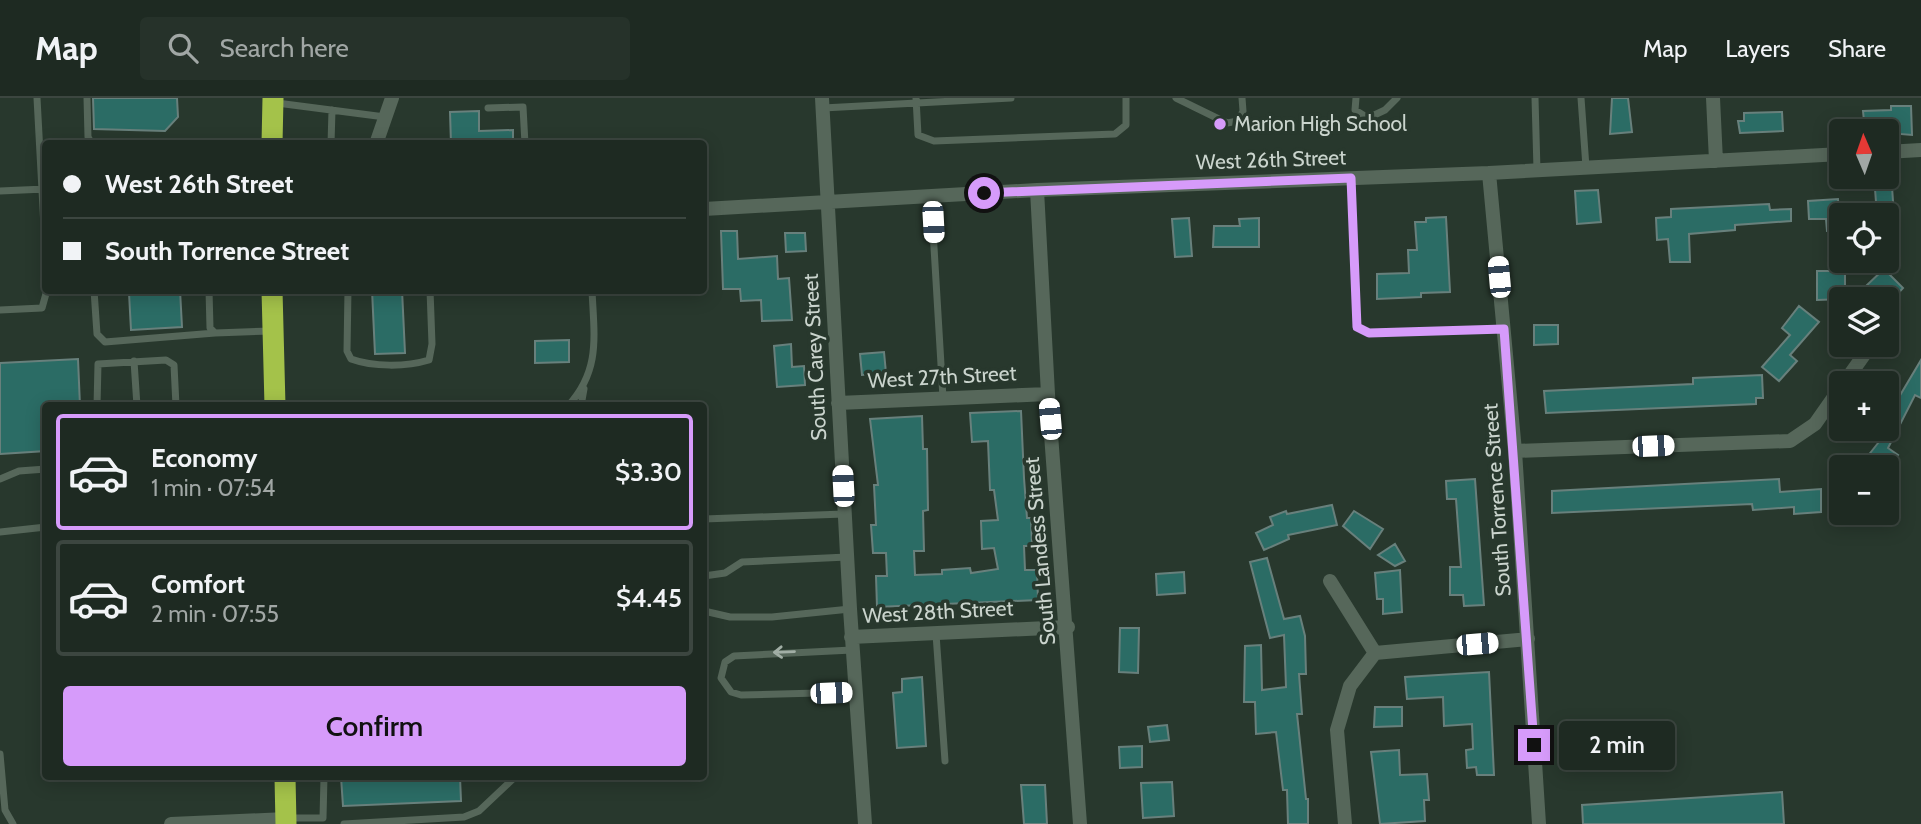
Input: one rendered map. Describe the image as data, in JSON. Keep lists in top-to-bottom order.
{
  "streets": {
    "street": [
      "West 26th Street",
      "South Carey Street",
      "West 27th Street",
      "South Torrence Street",
      "South Landess Street",
      "West 28th Street"
    ]
  },
  "crossings": [
    ["West 26th Street", "South Carey Street"],
    ["West 26th Street", "South Torrence Street"],
    ["West 26th Street", "South Landess Street"],
    ["South Carey Street", "West 27th Street"],
    ["South Carey Street", "West 28th Street"],
    ["West 27th Street", "South Landess Street"],
    ["South Landess Street", "West 28th Street"]
  ],
  "places": ["Marion High School"],
  "north": "top",
  "page": {
    "header": "Map",
    "search": "Search here",
    "nav": ["Map", "Layers", "Share"],
    "map_buttons": ["+", "−"],
    "banner": ["West 26th Street", "South Torrence Street"],
    "list": [
      {
        "name": "Economy",
        "note": "1 min · 07:54",
        "value": "$3.30"
      },
      {
        "name": "Comfort",
        "note": "2 min · 07:55",
        "value": "$4.45"
      }
    ],
    "buttons": "Confirm",
    "bubble": "2 min"
  }
}
